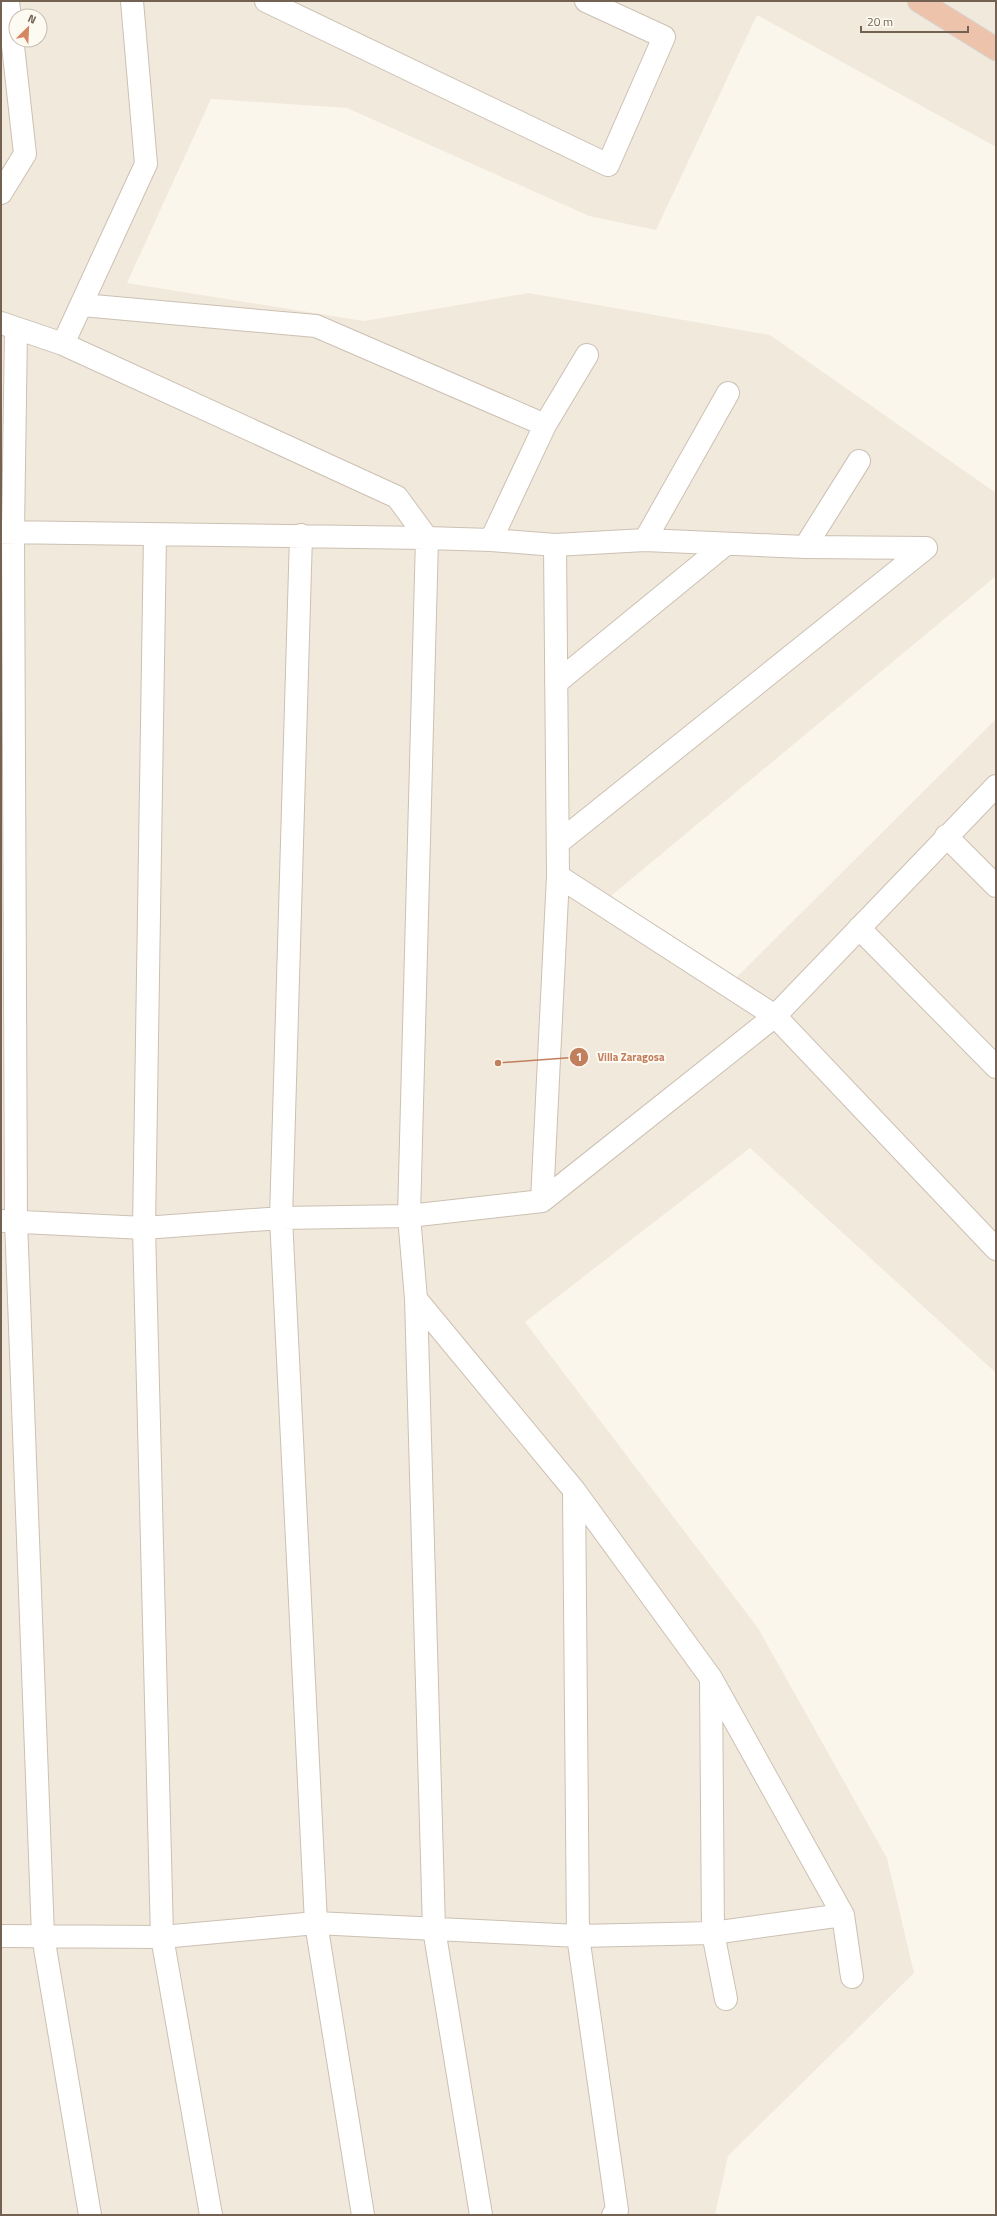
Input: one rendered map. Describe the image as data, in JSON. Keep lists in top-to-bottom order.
{
  "places": ["Villa Zaragosa"],
  "scale_bar": "20 m",
  "north": "top right"
}
